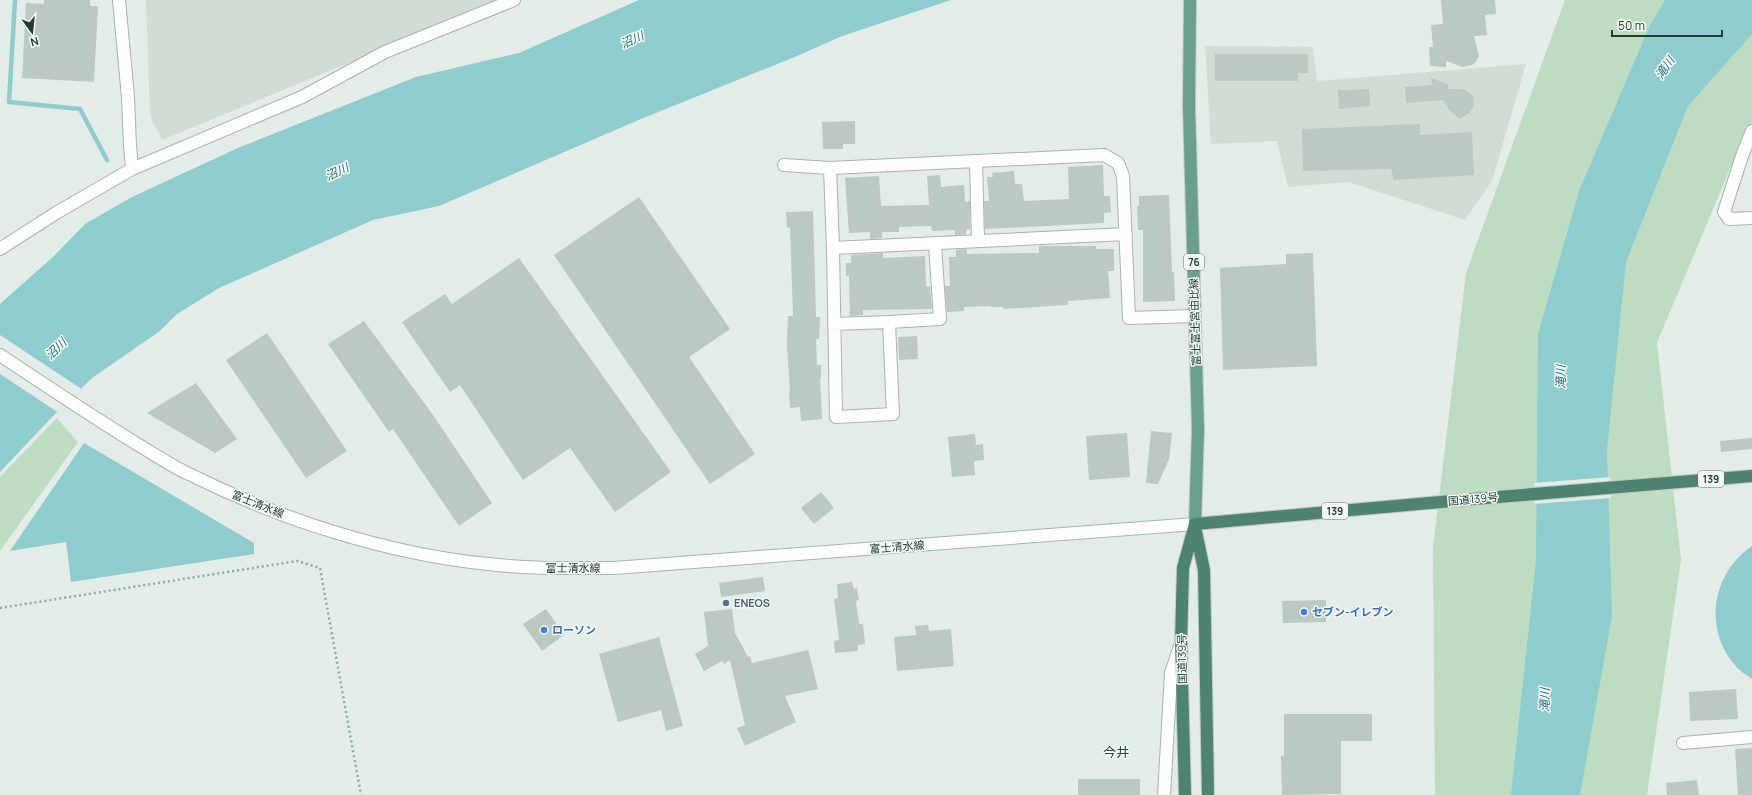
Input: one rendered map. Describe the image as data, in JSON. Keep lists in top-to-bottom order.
{
  "streets": {
    "highway": ["139", "国道139号"],
    "main road": ["76", "富士富士宮由比線"],
    "street": ["富士清水線"]
  },
  "crossings": [
    ["富士富士宮由比線", "国道139号"],
    ["富士富士宮由比線", "富士清水線"],
    ["国道139号", "富士清水線"]
  ],
  "districts": ["今井"],
  "water": ["沼川", "滝川"],
  "places": ["ENEOS", "セブン-イレブン", "ローソン"],
  "scale_bar": "50 m",
  "north": "bottom"
}
